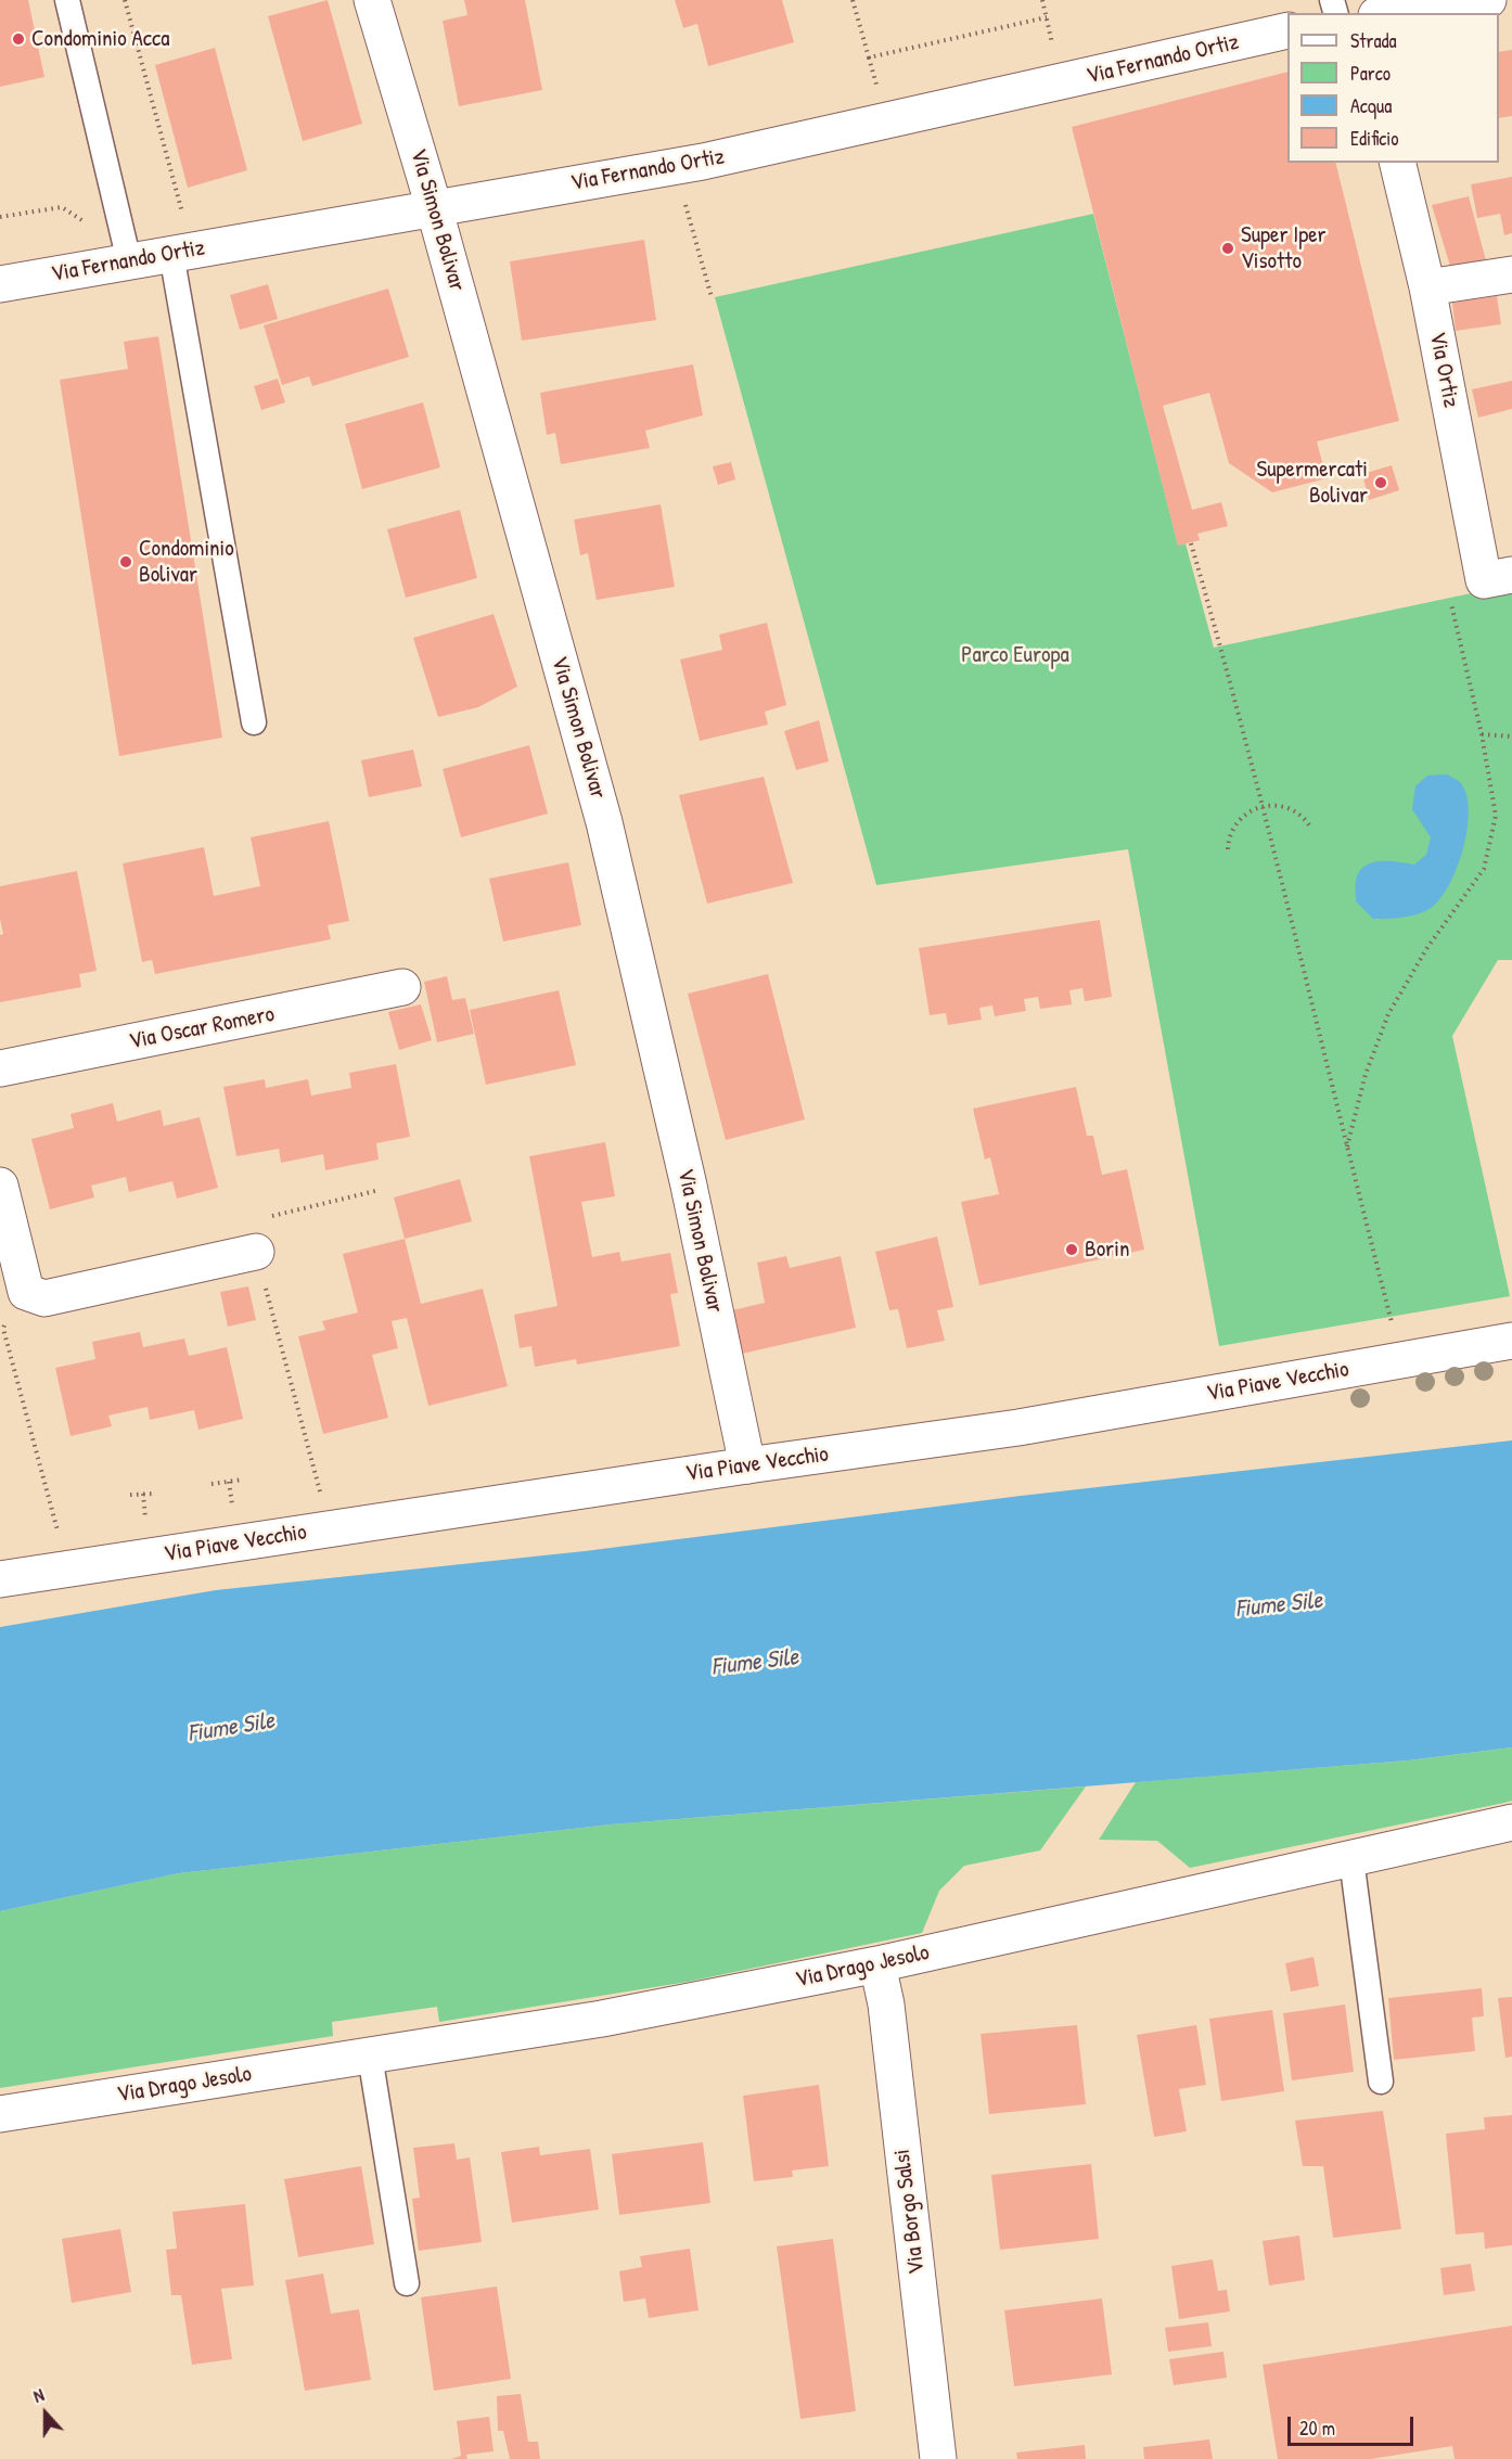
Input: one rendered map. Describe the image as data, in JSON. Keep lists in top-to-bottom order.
{
  "streets": {
    "street": [
      "Via Fernando Ortiz",
      "Via Simon Bolivar",
      "Via Ortiz",
      "Via Oscar Romero",
      "Via Piave Vecchio",
      "Via Drago Jesolo",
      "Via Borgo Salsi"
    ]
  },
  "crossings": [
    ["Via Fernando Ortiz", "Via Simon Bolivar"],
    ["Via Simon Bolivar", "Via Piave Vecchio"],
    ["Via Drago Jesolo", "Via Borgo Salsi"]
  ],
  "water": ["Fiume Sile"],
  "parks": ["Parco Europa"],
  "places": [
    "Condominio Acca",
    "Super Iper Visotto",
    "Supermercati Bolivar",
    "Condominio Bolivar",
    "Borin"
  ],
  "legend": [
    "Strada",
    "Parco",
    "Acqua",
    "Edificio"
  ],
  "scale_bar": "20 m",
  "north": "top"
}
